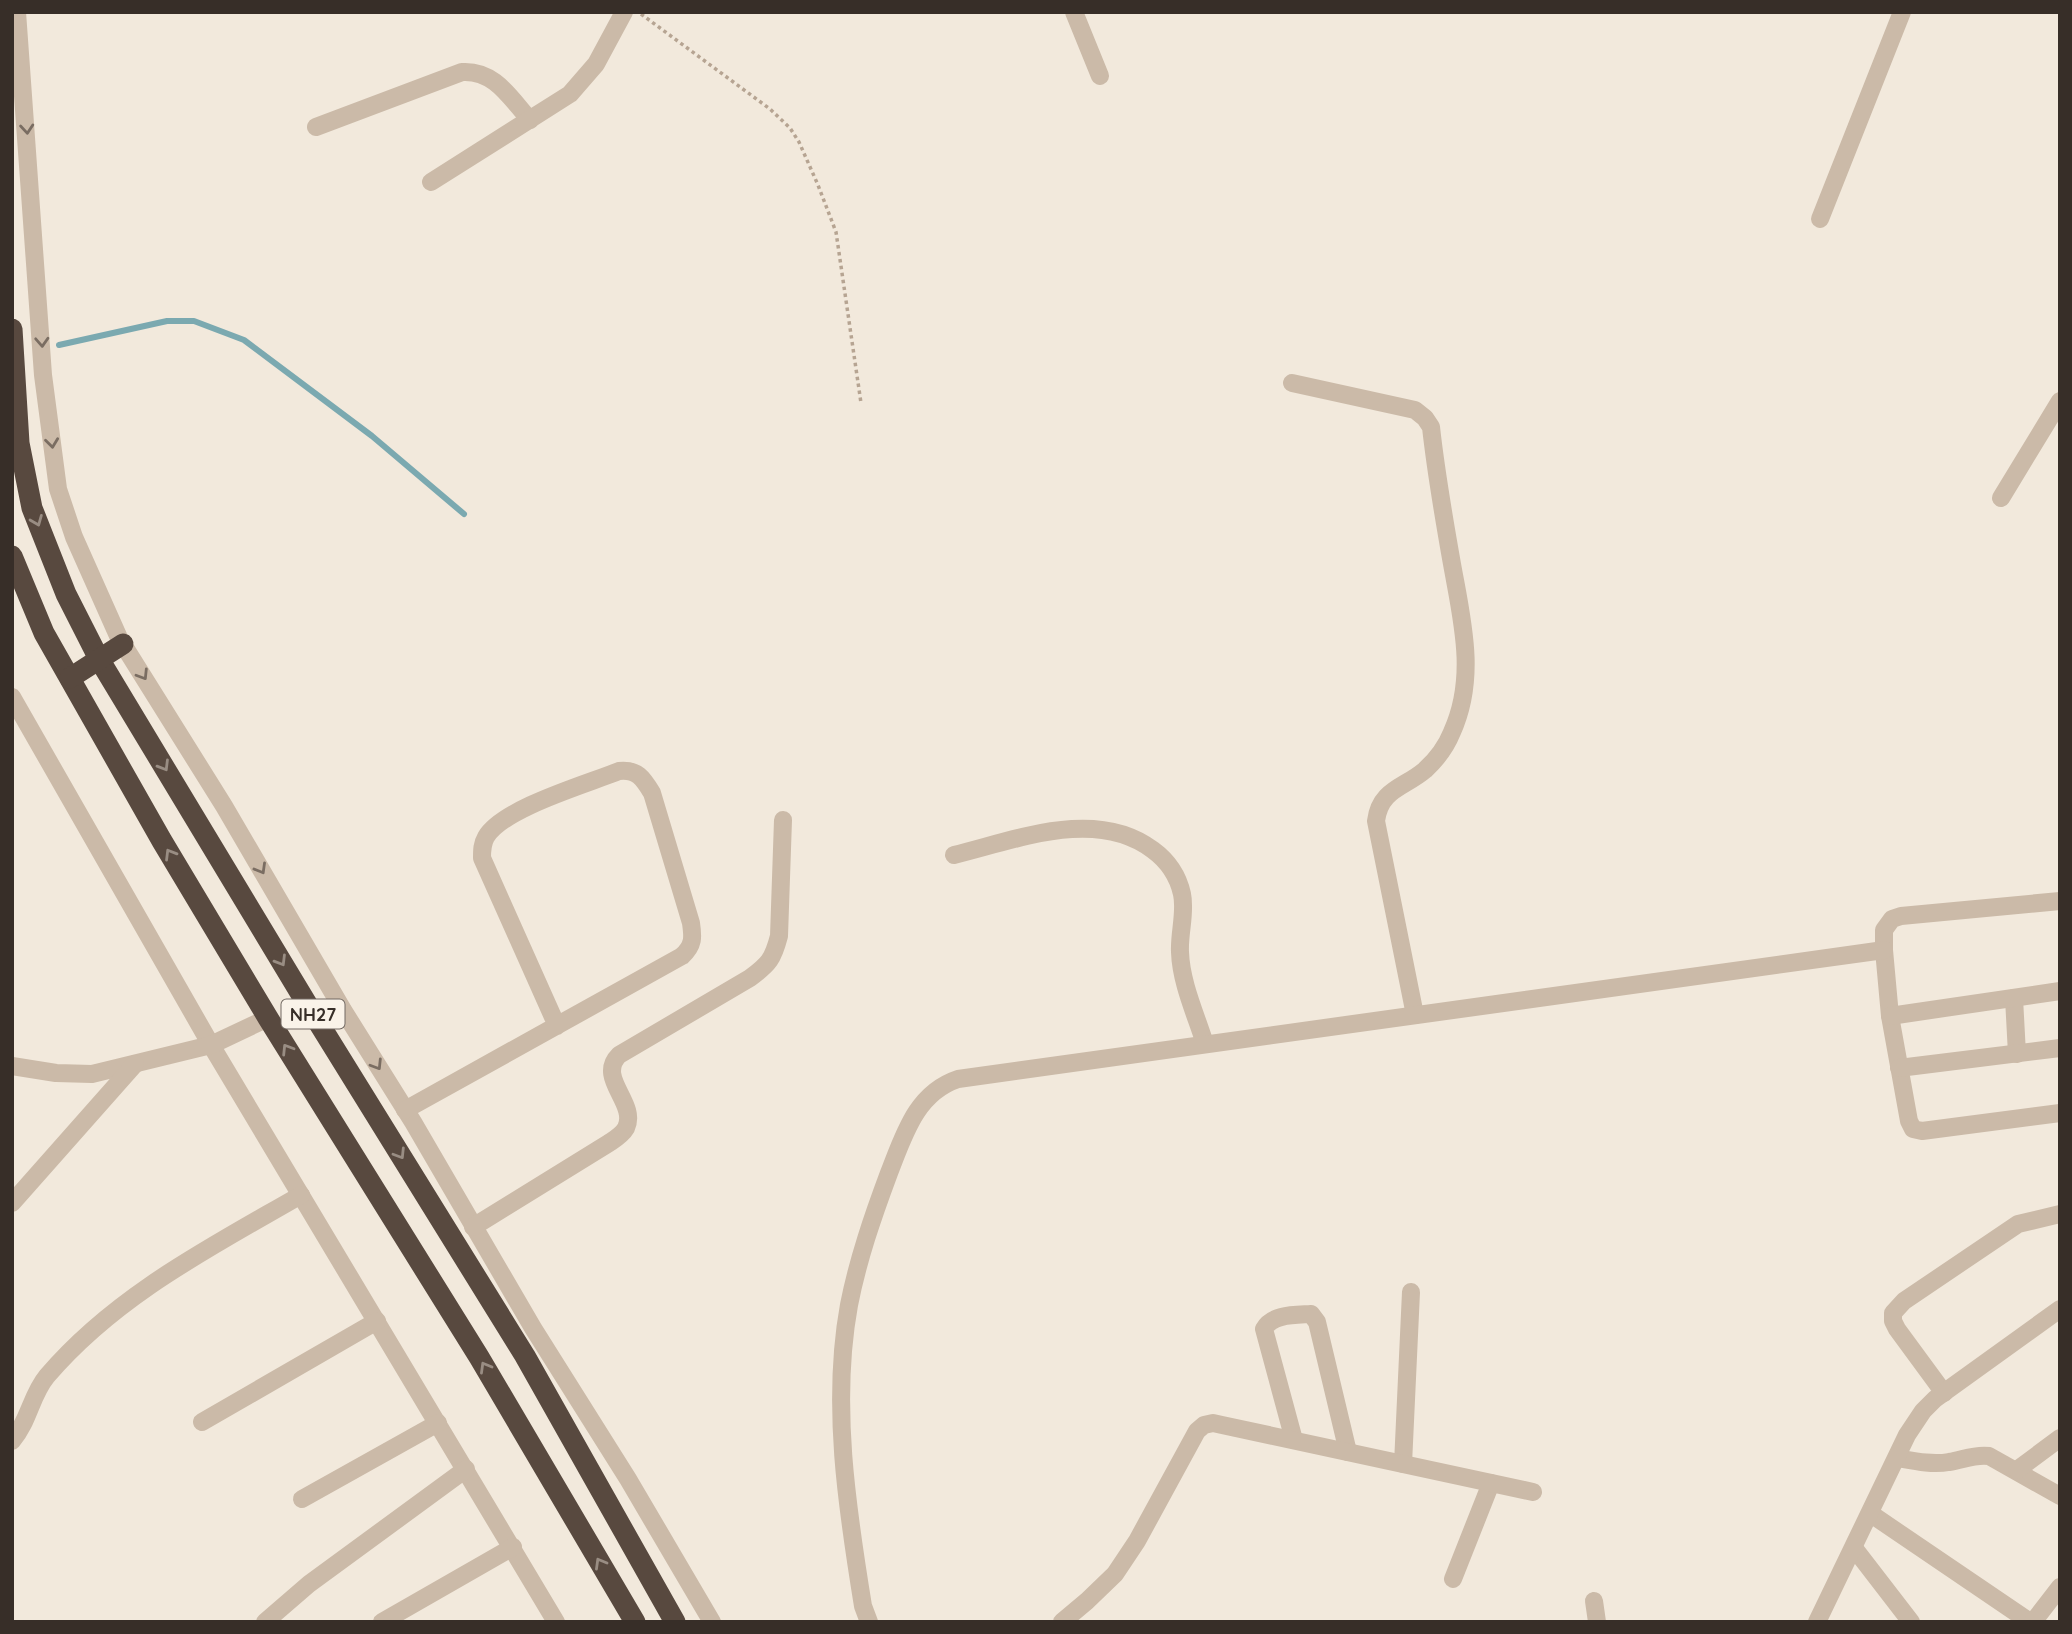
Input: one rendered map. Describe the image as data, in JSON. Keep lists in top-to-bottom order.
{
  "streets": {
    "highway": ["NH27"]
  }
}
